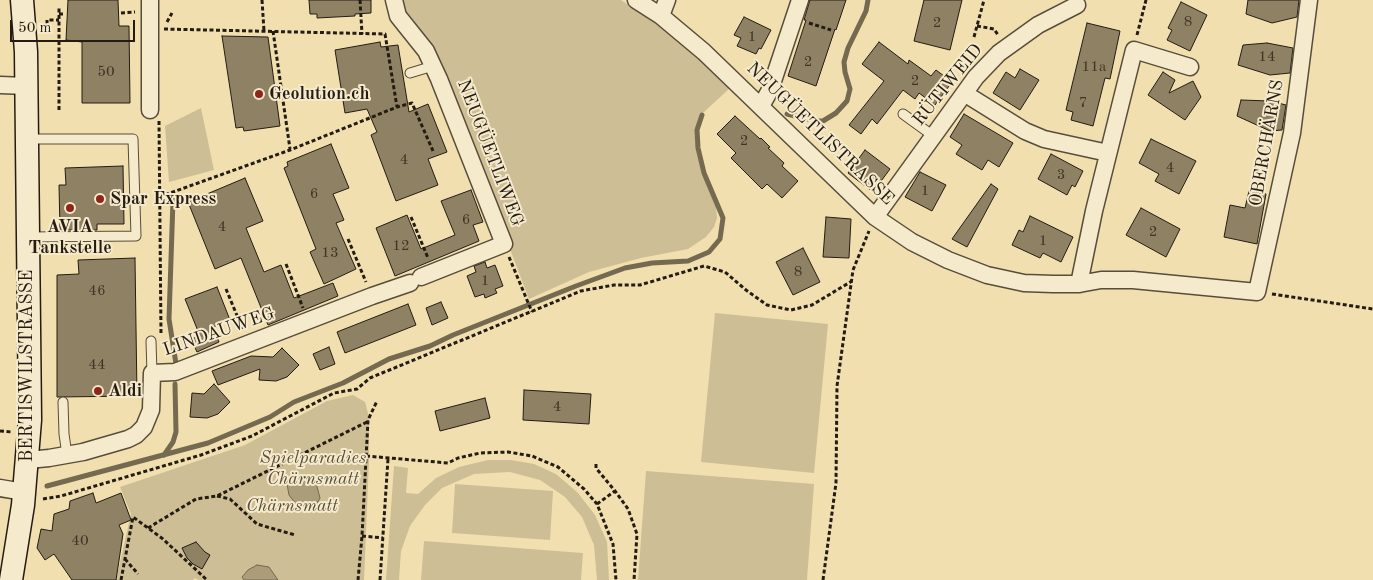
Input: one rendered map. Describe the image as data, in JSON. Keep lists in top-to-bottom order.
{
  "streets": {
    "main road": ["BERTISWILSTRASSE"],
    "street": [
      "RÜTIWEID",
      "NEUGÜETLISTRASSE",
      "OBERCHÄRNS",
      "NEUGÜETLIWEG",
      "LINDAUWEG"
    ]
  },
  "crossings": [
    ["RÜTIWEID", "NEUGÜETLISTRASSE"],
    ["NEUGÜETLISTRASSE", "OBERCHÄRNS"],
    ["NEUGÜETLIWEG", "LINDAUWEG"],
    ["LINDAUWEG", "BERTISWILSTRASSE"]
  ],
  "parks": ["Spielparadies Chärnsmatt", "Chärnsmatt"],
  "places": [
    "Geolution.ch",
    "Spar Express",
    "AVIA Tankstelle",
    "Aldi"
  ],
  "house_numbers": [
    "8",
    "2",
    "1",
    "14",
    "2",
    "11a",
    "50",
    "2",
    "7",
    "2",
    "4",
    "4",
    "3",
    "1",
    "6",
    "6",
    "4",
    "2",
    "1",
    "12",
    "13",
    "8",
    "1",
    "46",
    "44",
    "4",
    "40"
  ],
  "scale_bar": "50 m"
}
